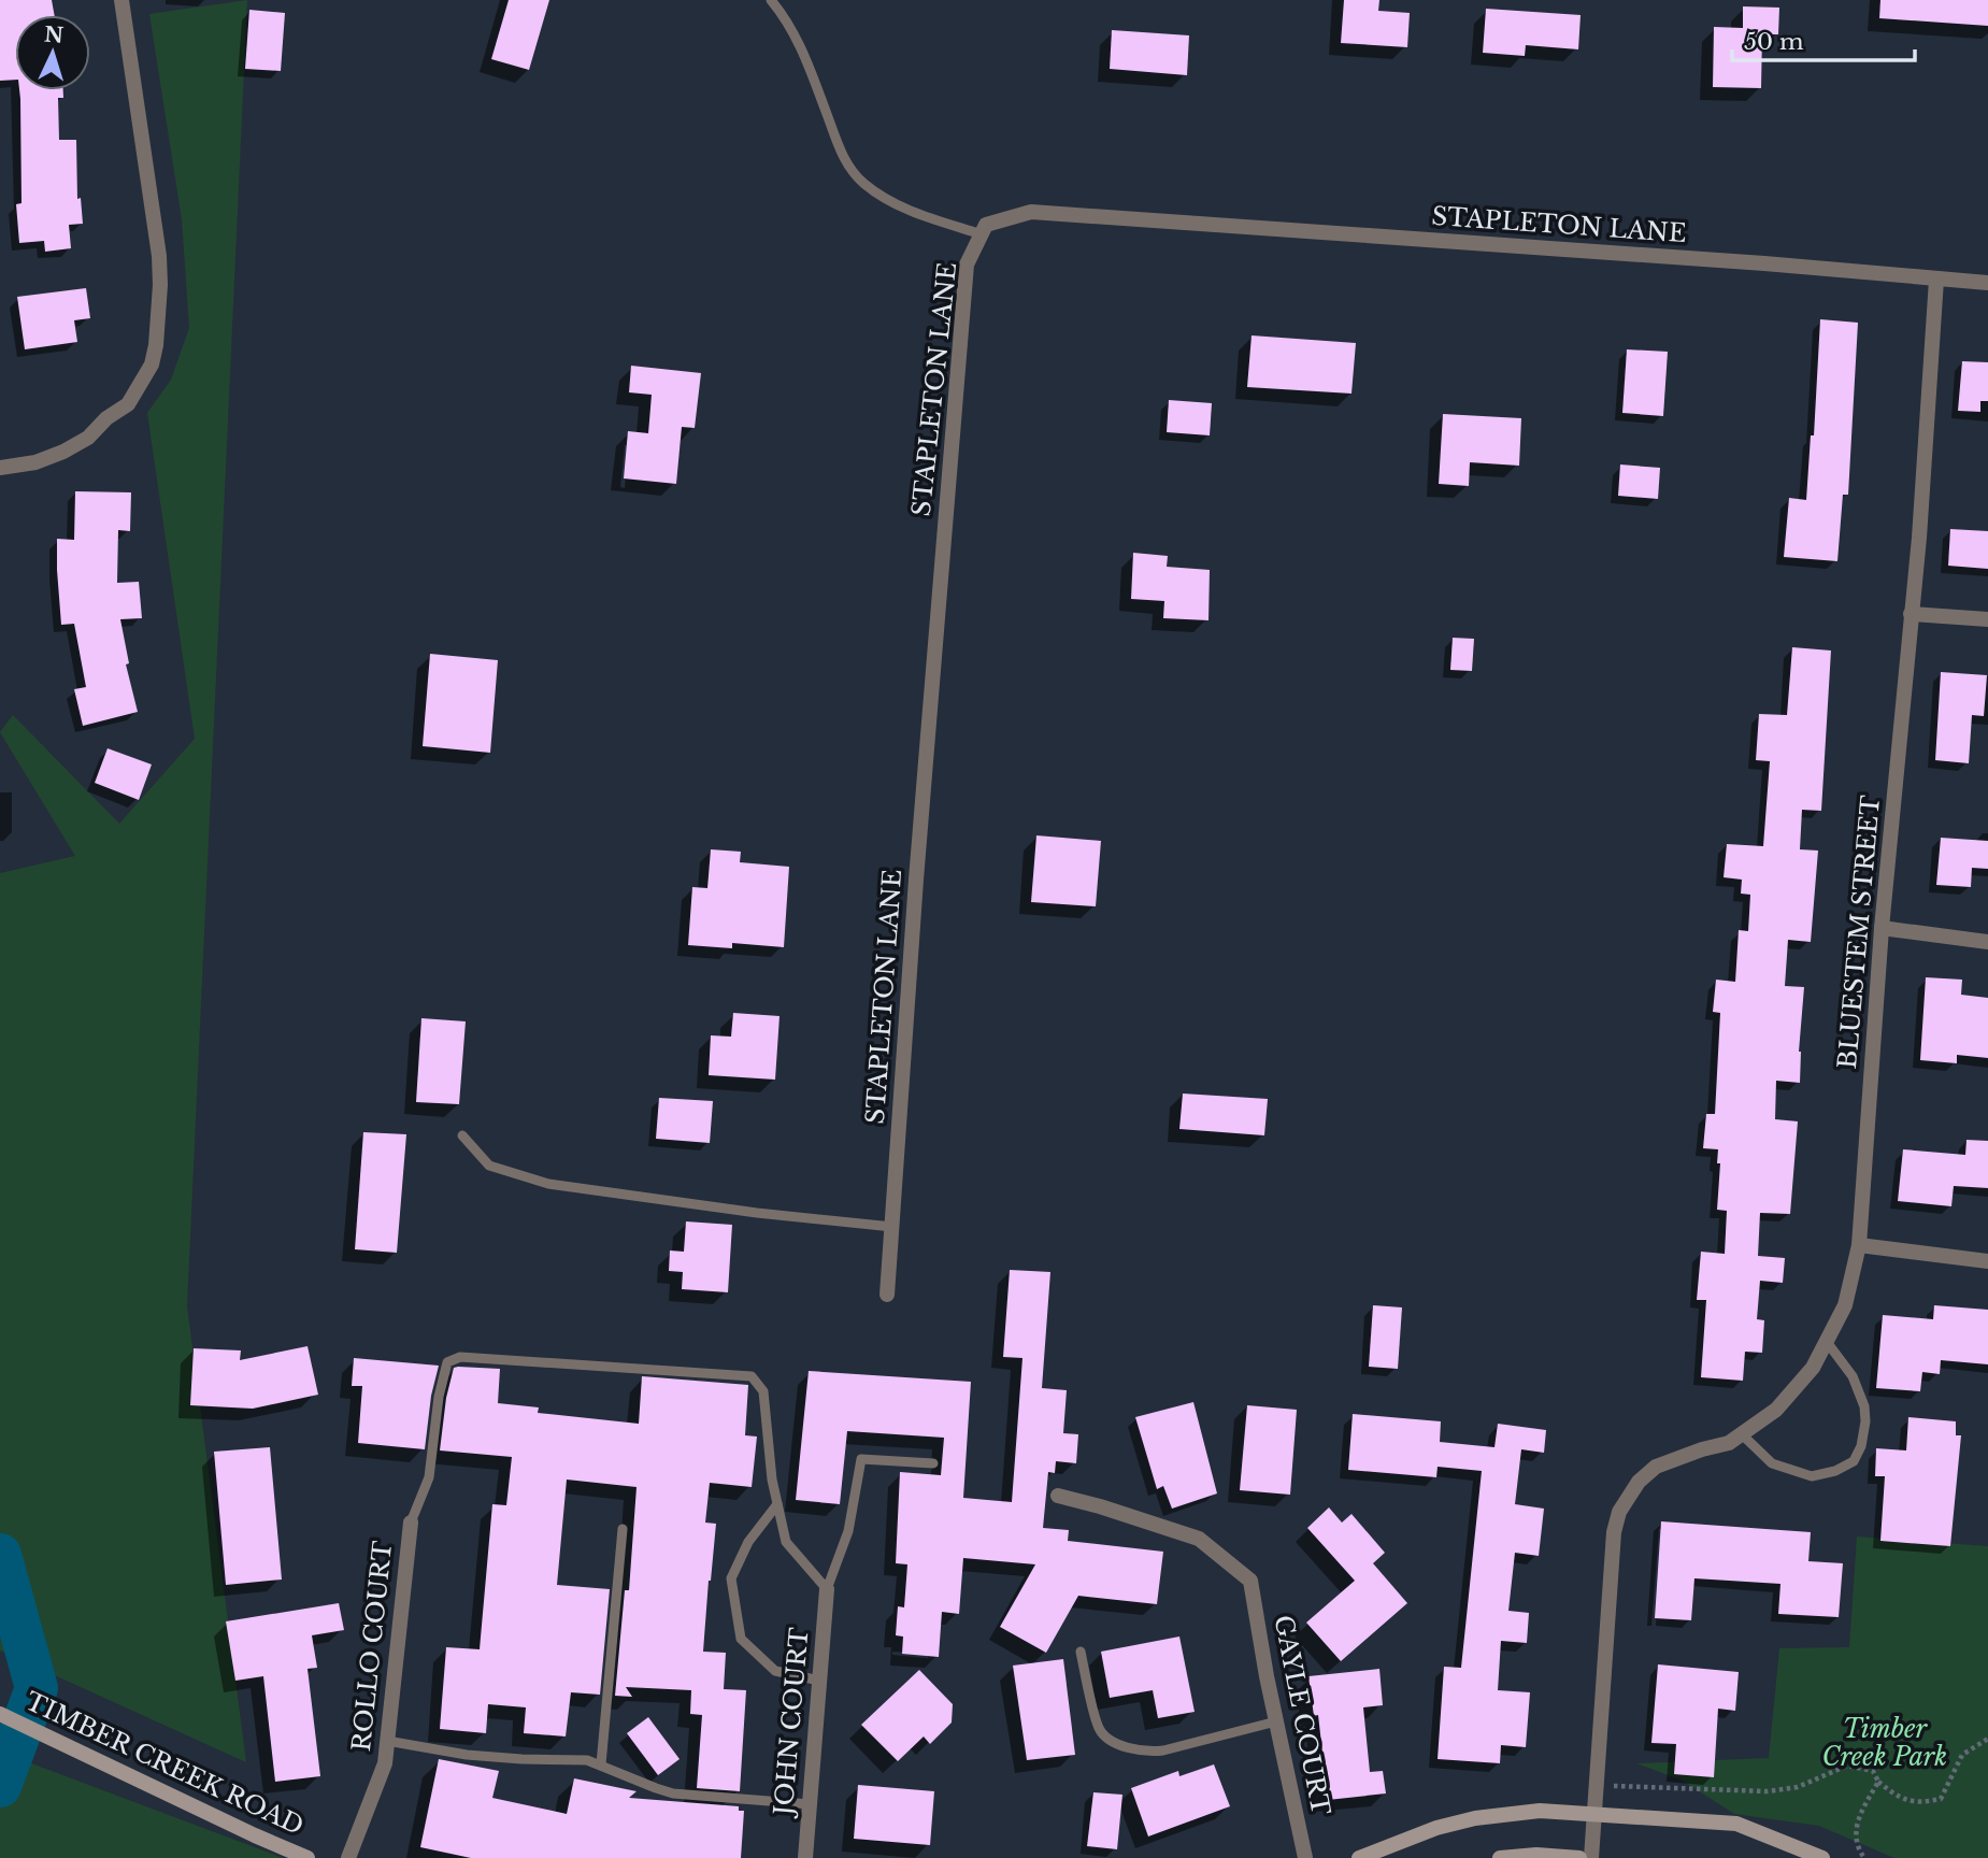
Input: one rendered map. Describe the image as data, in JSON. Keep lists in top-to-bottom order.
{
  "streets": {
    "street": [
      "STAPLETON LANE",
      "BLUESTEM STREET",
      "ROLLO COURT",
      "GAYLE COURT",
      "JOHN COURT",
      "TIMBER CREEK ROAD"
    ]
  },
  "crossings": [
    ["STAPLETON LANE", "BLUESTEM STREET"]
  ],
  "parks": ["Timber Creek Park"],
  "scale_bar": "50 m",
  "north": "top"
}
